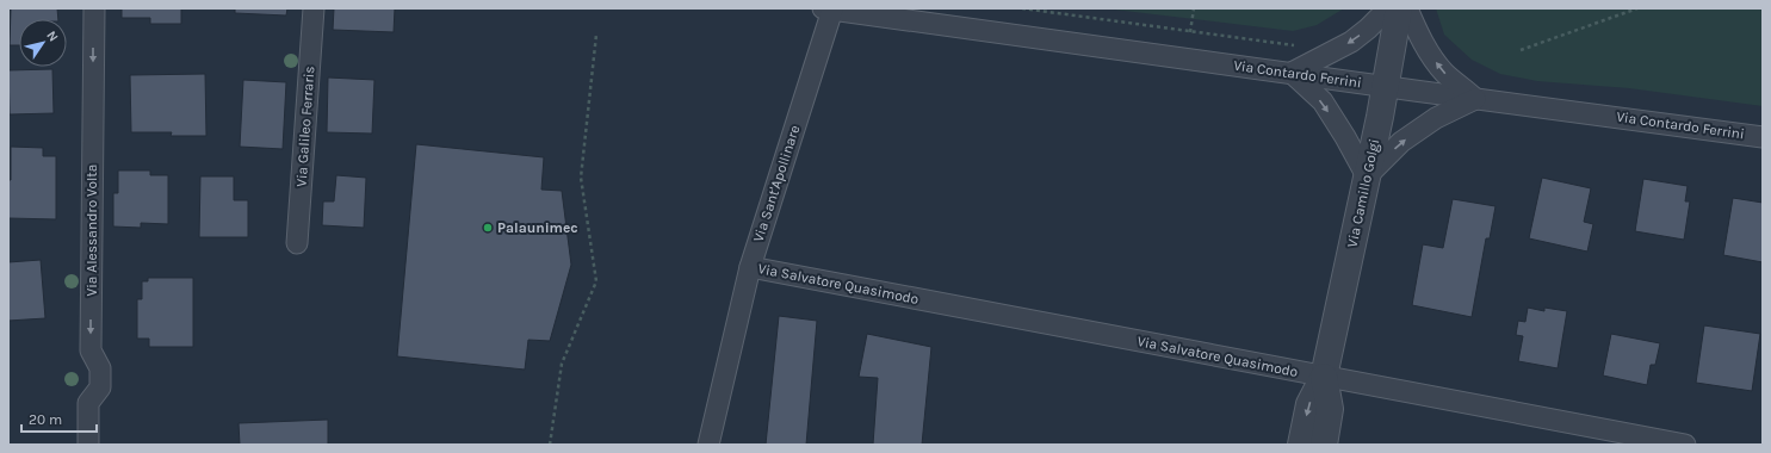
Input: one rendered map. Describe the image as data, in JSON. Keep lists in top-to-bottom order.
{
  "streets": {
    "street": [
      "Via Contardo Ferrini",
      "Via Galileo Ferraris",
      "Via Sant'Apollinare",
      "Via Camillo Golgi",
      "Via Alessandro Volta",
      "Via Salvatore Quasimodo"
    ]
  },
  "crossings": [
    ["Via Contardo Ferrini", "Via Sant'Apollinare"],
    ["Via Contardo Ferrini", "Via Camillo Golgi"],
    ["Via Sant'Apollinare", "Via Salvatore Quasimodo"],
    ["Via Camillo Golgi", "Via Salvatore Quasimodo"]
  ],
  "one_way": ["Via Alessandro Volta"],
  "places": ["Palaunimec"],
  "scale_bar": "20 m",
  "north": "top right"
}
